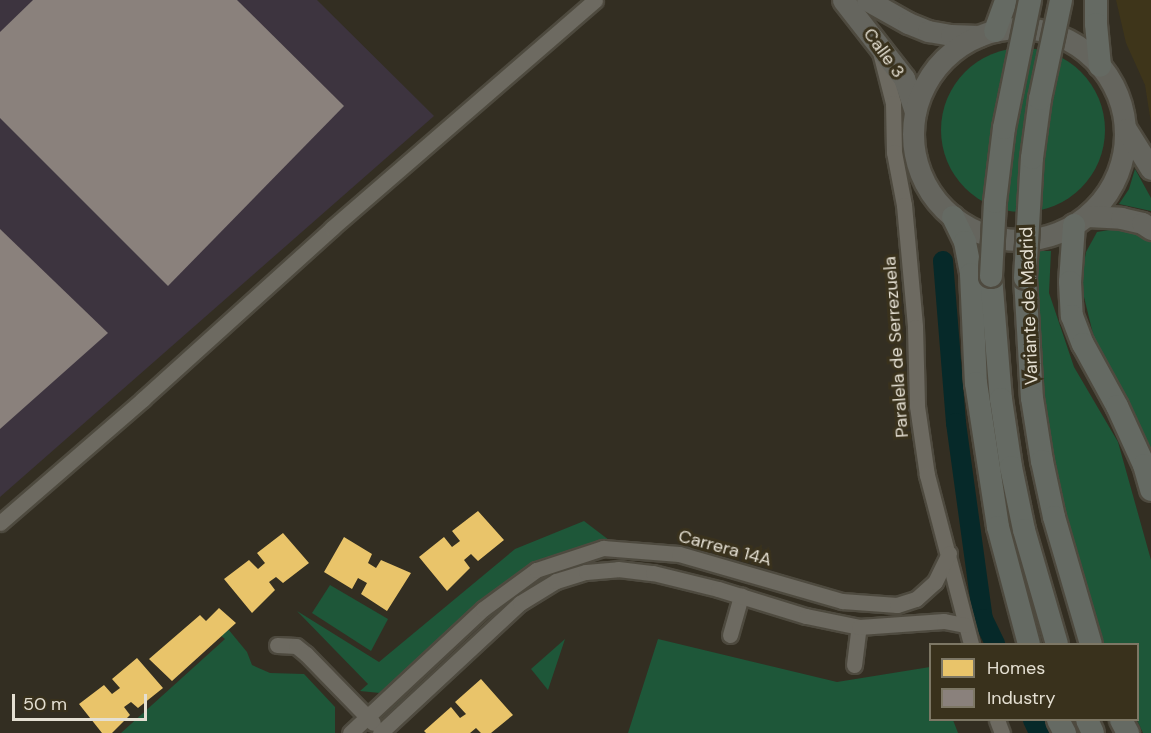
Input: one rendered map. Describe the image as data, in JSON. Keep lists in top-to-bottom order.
{
  "streets": {
    "main road": ["Calle 3", "Variante de Madrid"],
    "street": ["Paralela de Serrezuela", "Carrera 14A"]
  },
  "crossings": [
    ["Calle 3", "Paralela de Serrezuela"],
    ["Paralela de Serrezuela", "Carrera 14A"]
  ],
  "legend": ["Homes", "Industry"],
  "scale_bar": "50 m"
}
